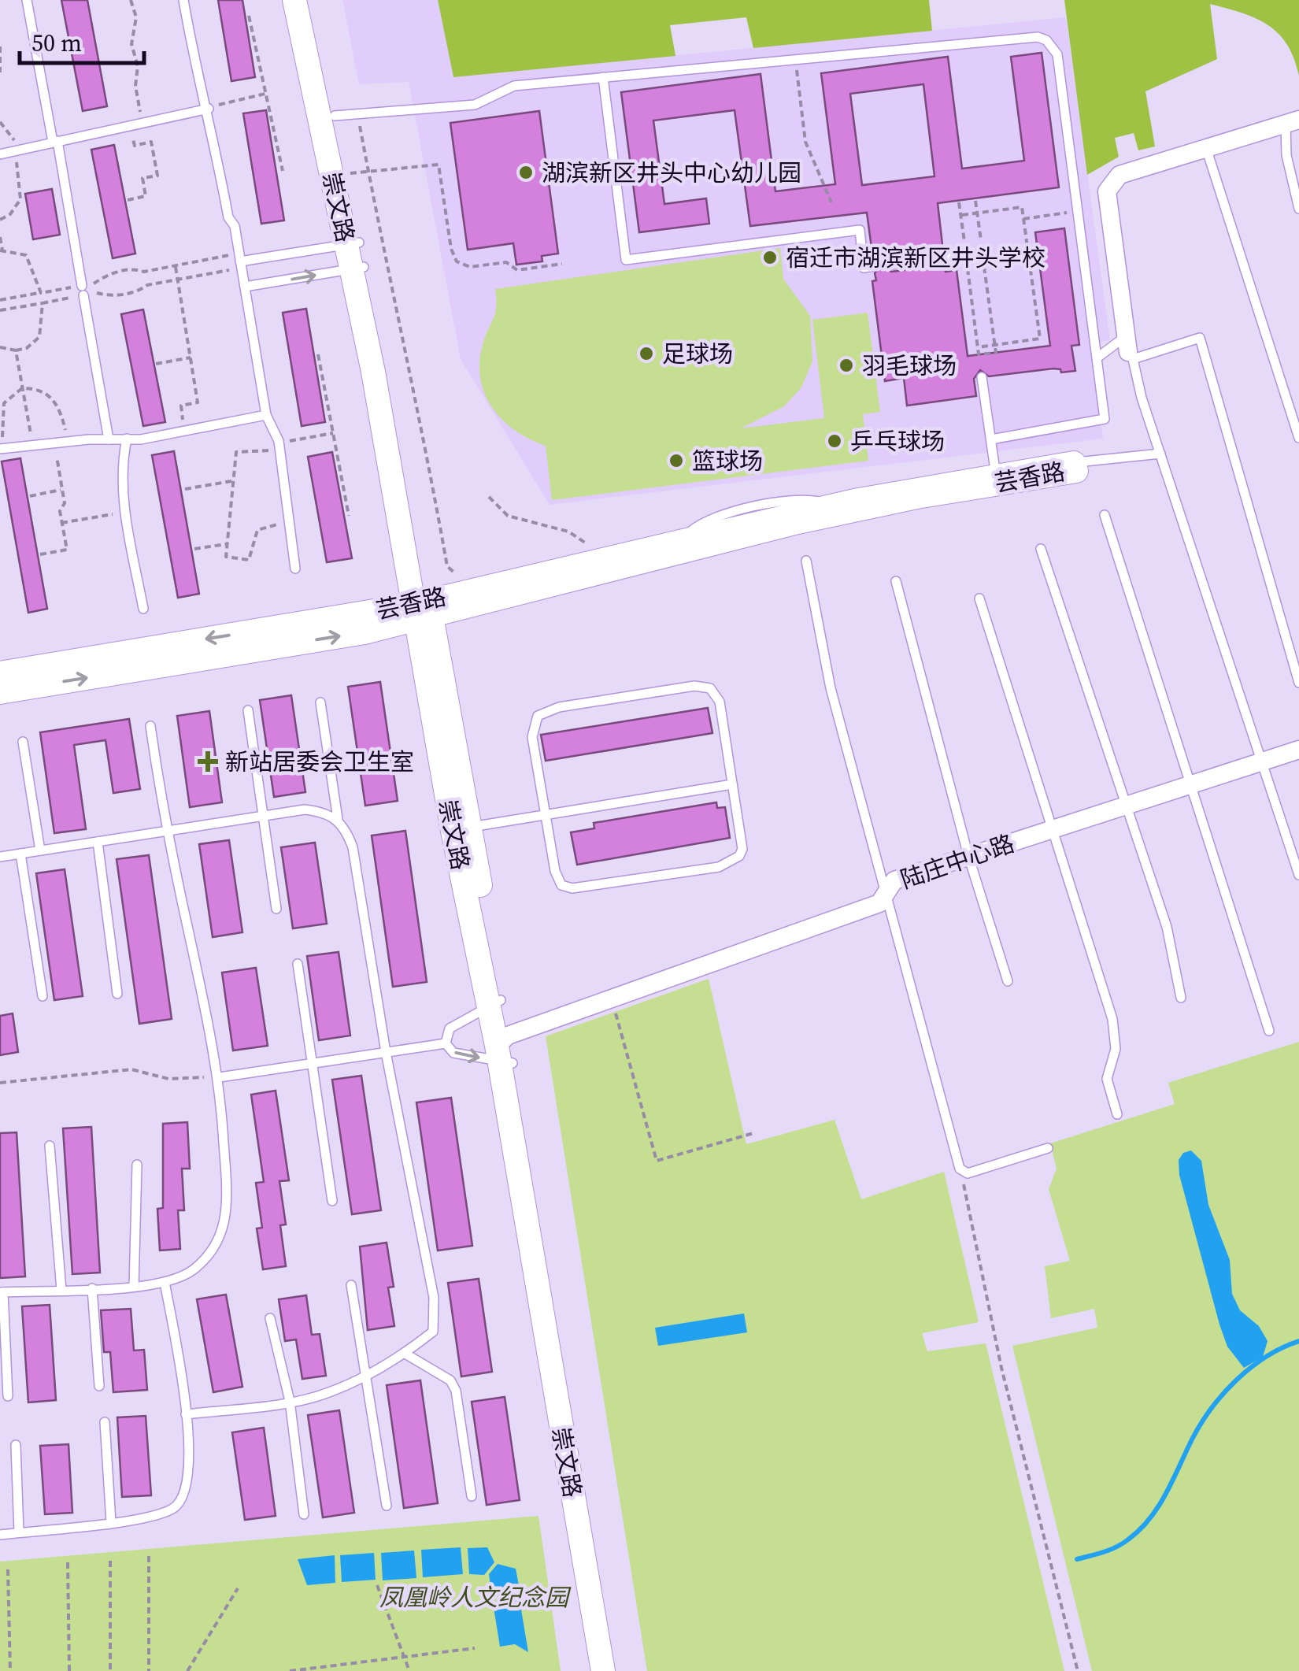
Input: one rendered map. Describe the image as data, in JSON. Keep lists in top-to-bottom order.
{
  "streets": {
    "street": ["崇文路", "芸香路", "陆庄中心路"]
  },
  "crossings": [
    ["崇文路", "芸香路"],
    ["崇文路", "陆庄中心路"]
  ],
  "parks": ["凤凰岭人文纪念园"],
  "places": {
    "other": [
      "湖滨新区井头中心幼儿园",
      "宿迁市湖滨新区井头学校",
      "足球场",
      "羽毛球场",
      "乒乓球场",
      "篮球场"
    ],
    "health": ["新站居委会卫生室"]
  },
  "scale_bar": "50 m"
}
